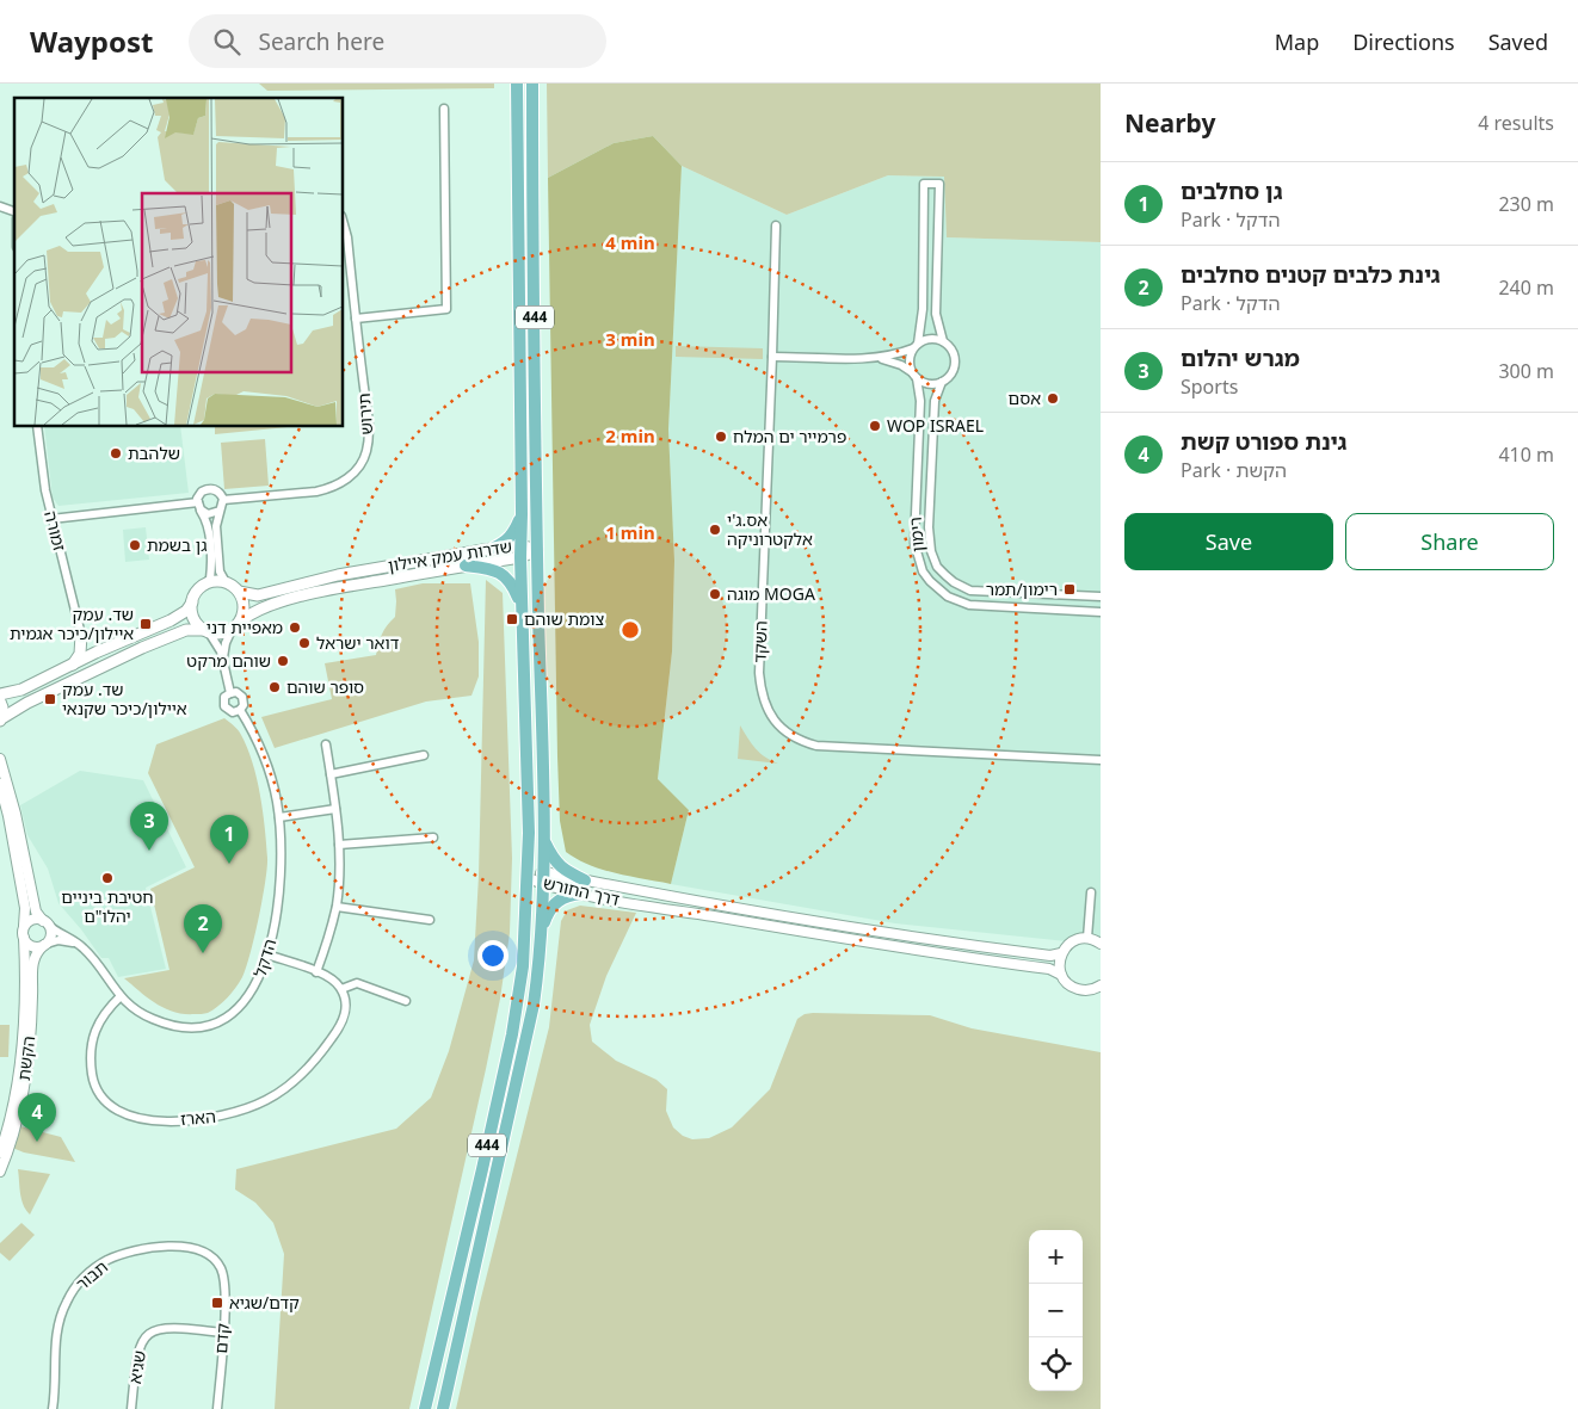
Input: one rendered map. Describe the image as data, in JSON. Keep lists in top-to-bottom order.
{
  "streets": {
    "main road": ["444", "שדרות עמק איילון"],
    "street": [
      "תירוש",
      "זמורה",
      "רימון",
      "השקד",
      "דרך החורש",
      "הדקל",
      "הקשת",
      "הארז",
      "תבור",
      "קדם",
      "שגיא"
    ]
  },
  "crossings": [
    ["444", "שדרות עמק איילון"],
    ["444", "דרך החורש"],
    ["הדקל", "הקשת"],
    ["הדקל", "הארז"],
    ["תבור", "קדם"],
    ["קדם", "שגיא"]
  ],
  "places": {
    "other": [
      "אסם",
      "WOP ISRAEL",
      "פרמייר ים המלח",
      "שלהבת",
      "אס.ג'י אלקטרוניקה",
      "גן בשמת",
      "מוגה MOGA",
      "מאפיית דני",
      "דואר ישראל",
      "שוהם מרקט",
      "סופר שוהם",
      "חטיבת ביניים יהלו\"ם"
    ],
    "transit": [
      "רימון/תמר",
      "צומת שוהם",
      "שד. עמק איילון/כיכר אגמית",
      "שד. עמק איילון/כיכר שקנאי",
      "קדם/שגיא"
    ]
  },
  "page": {
    "header": "Waypost",
    "search": "Search here",
    "nav": ["Map", "Directions", "Saved"],
    "heading": ["Nearby", "4 results"],
    "list": [
      {
        "mark": "1",
        "name": "גן סחלבים",
        "note": "Park · הדקל",
        "value": "230 m"
      },
      {
        "mark": "2",
        "name": "גינת כלבים קטנים סחלבים",
        "note": "Park · הדקל",
        "value": "240 m"
      },
      {
        "mark": "3",
        "name": "מגרש יהלום",
        "note": "Sports",
        "value": "300 m"
      },
      {
        "mark": "4",
        "name": "גינת ספורט קשת",
        "note": "Park · הקשת",
        "value": "410 m"
      }
    ],
    "buttons": ["Save", "Share"],
    "pins": [
      "3",
      "1",
      "2",
      "4"
    ],
    "map_buttons": ["+", "−"]
  },
  "rings": [
    "4 min",
    "3 min",
    "2 min",
    "1 min"
  ]
}
